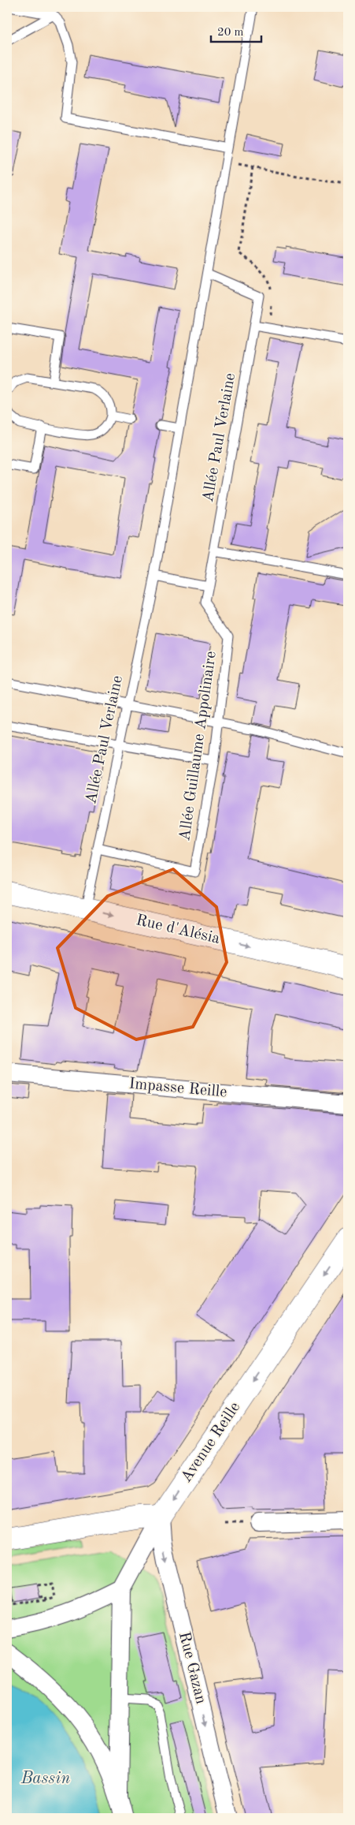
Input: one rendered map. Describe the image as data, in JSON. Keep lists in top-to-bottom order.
{
  "streets": {
    "street": [
      "Rue d'Alésia",
      "Impasse Reille",
      "Avenue Reille",
      "Rue Gazan"
    ],
    "lane": ["Allée Paul Verlaine", "Allée Guillaume Appolinaire"]
  },
  "crossings": [
    ["Allée Paul Verlaine", "Allée Guillaume Appolinaire"],
    ["Allée Paul Verlaine", "Rue d'Alésia"],
    ["Avenue Reille", "Rue Gazan"]
  ],
  "one_way": ["Rue d'Alésia", "Avenue Reille"],
  "water": ["Bassin"],
  "scale_bar": "20 m"
}
